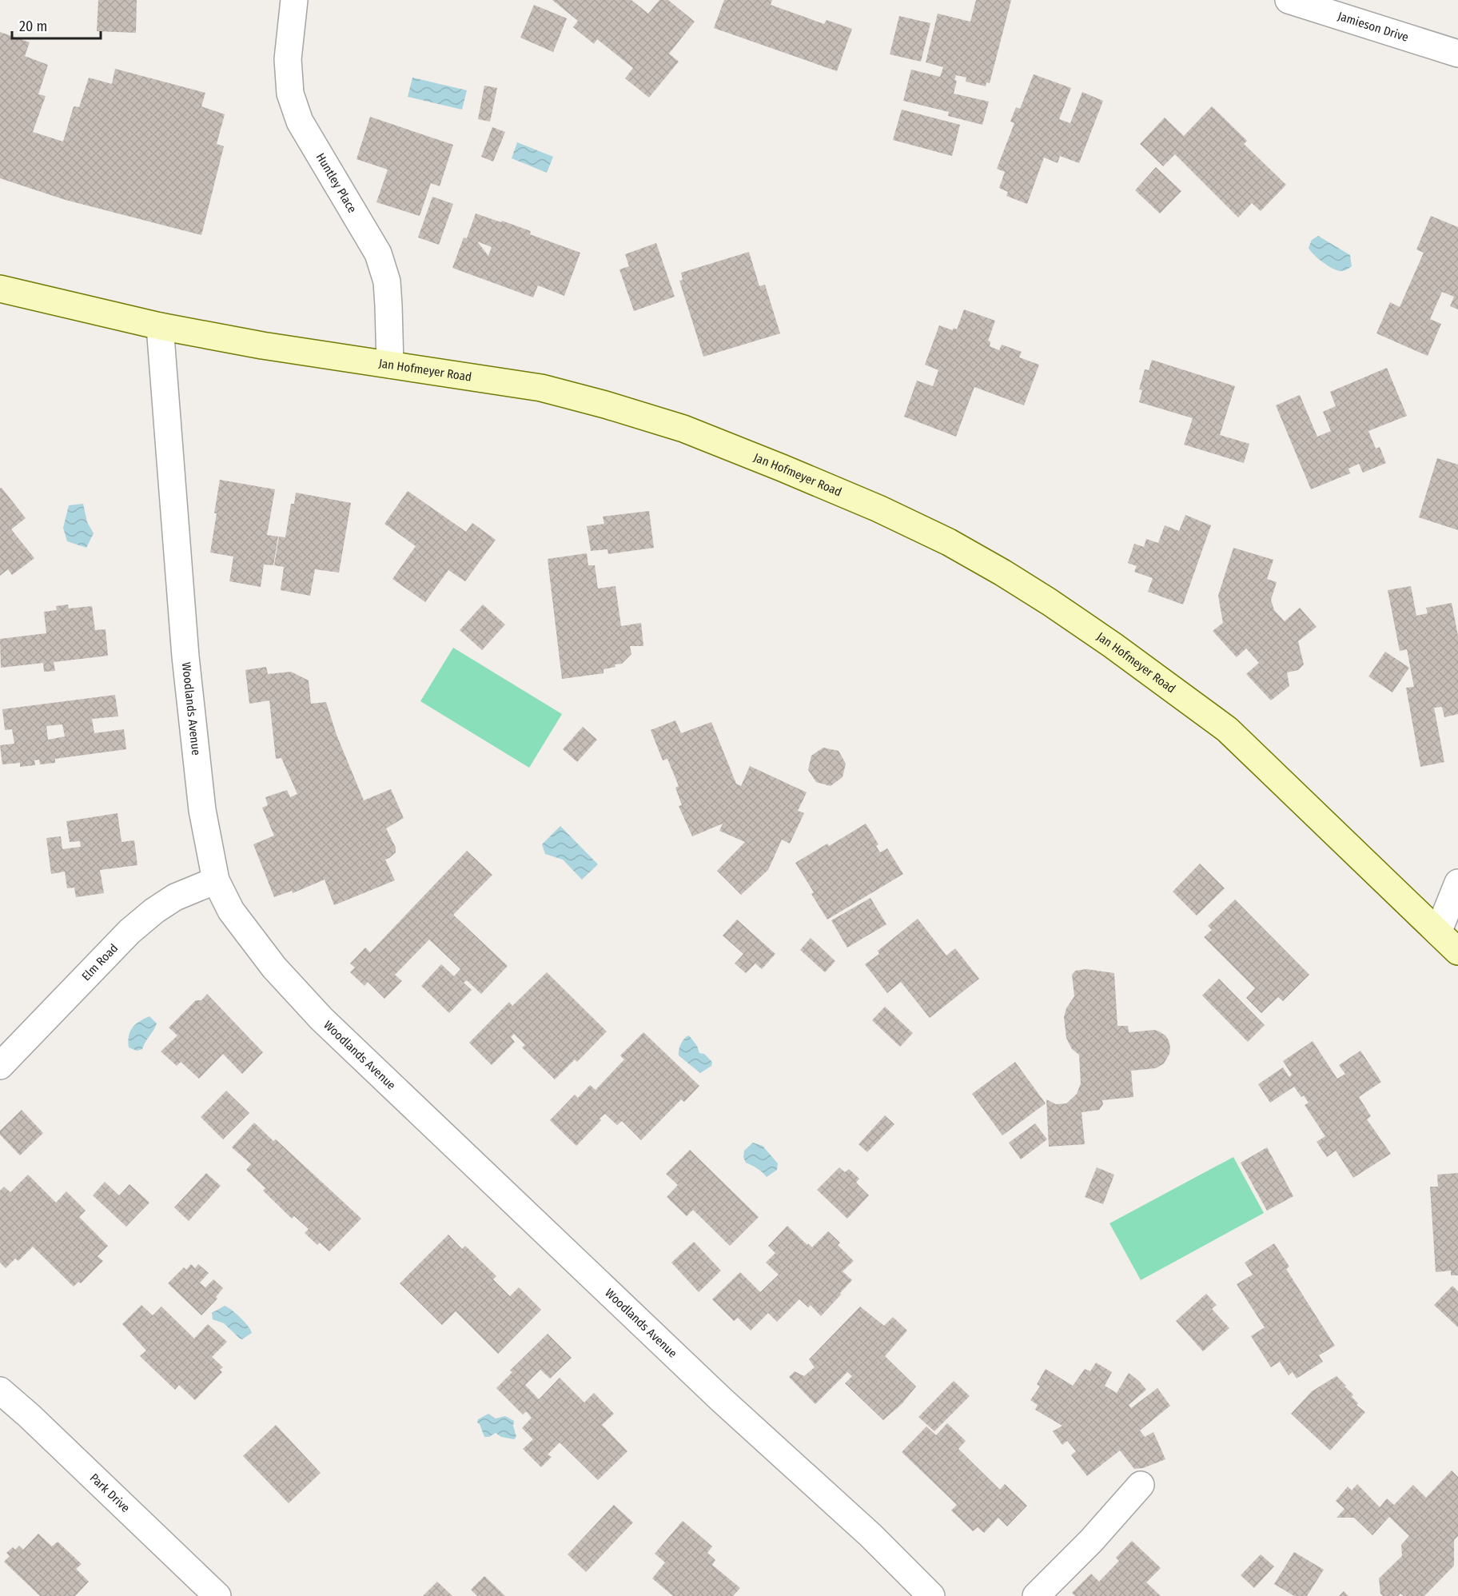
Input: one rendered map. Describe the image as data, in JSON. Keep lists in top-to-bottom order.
{
  "streets": {
    "street": [
      "Jamieson Drive",
      "Huntley Place",
      "Jan Hofmeyer Road",
      "Woodlands Avenue",
      "Elm Road",
      "Park Drive"
    ]
  },
  "crossings": [
    ["Huntley Place", "Jan Hofmeyer Road"],
    ["Jan Hofmeyer Road", "Woodlands Avenue"],
    ["Woodlands Avenue", "Elm Road"]
  ],
  "scale_bar": "20 m"
}
